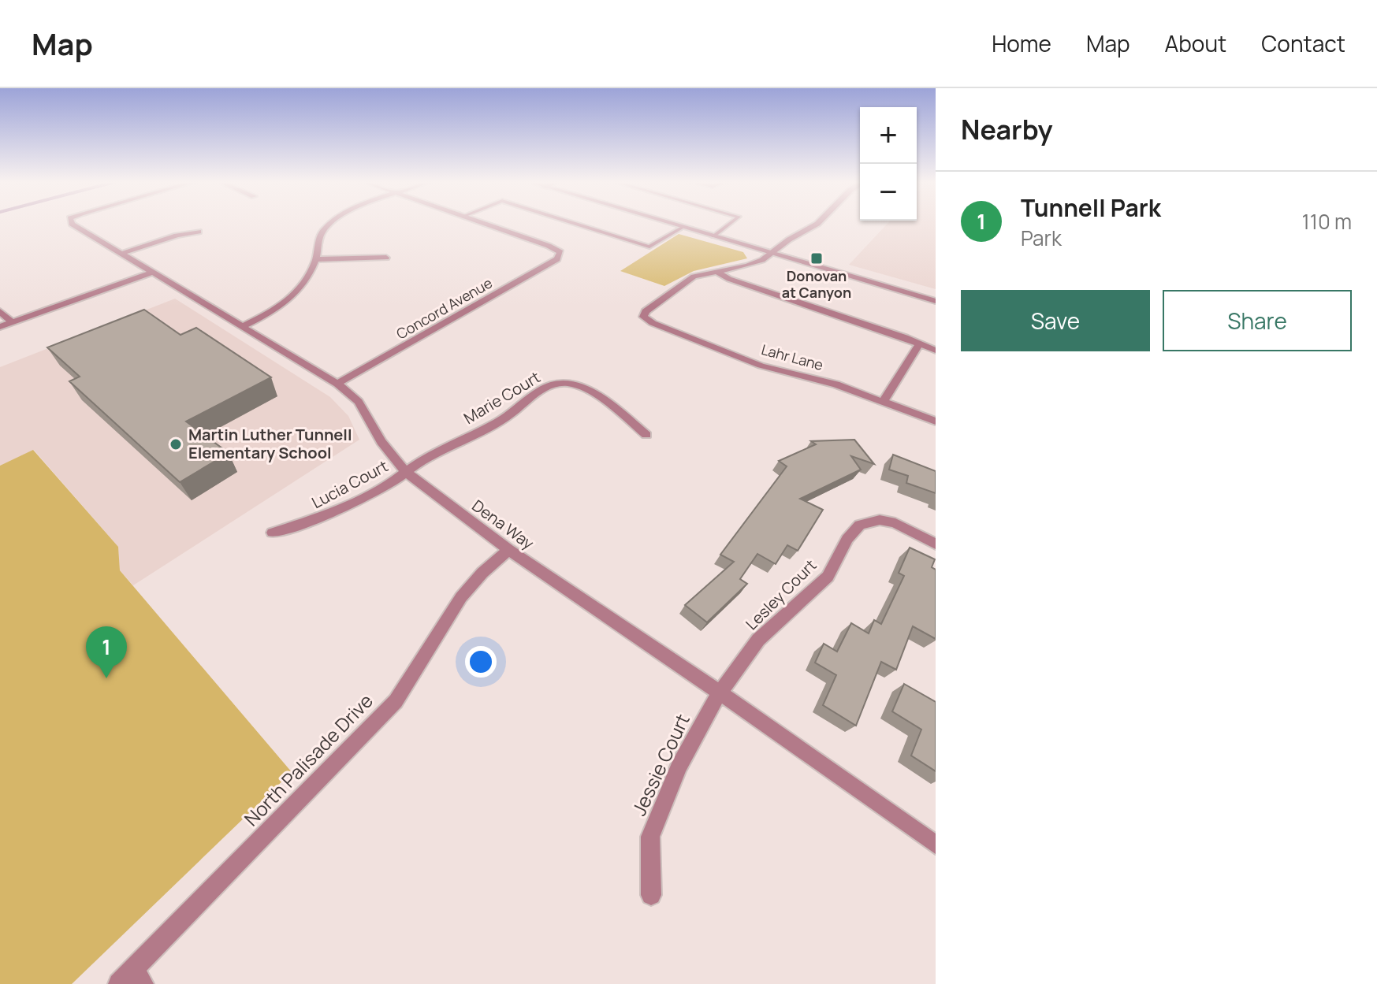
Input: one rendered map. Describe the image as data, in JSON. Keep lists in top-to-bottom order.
{
  "streets": {
    "street": [
      "Concord Avenue",
      "Lahr Lane",
      "Marie Court",
      "Lucia Court",
      "Dena Way",
      "Lesley Court",
      "North Palisade Drive",
      "Jessie Court"
    ]
  },
  "crossings": [
    ["Concord Avenue", "Dena Way"],
    ["Marie Court", "Lucia Court"],
    ["Marie Court", "Dena Way"],
    ["Lucia Court", "Dena Way"],
    ["Dena Way", "Lesley Court"],
    ["Dena Way", "North Palisade Drive"],
    ["Dena Way", "Jessie Court"],
    ["Lesley Court", "Jessie Court"]
  ],
  "places": {
    "transit": ["Donovan at Canyon"],
    "other": ["Martin Luther Tunnell Elementary School"]
  },
  "page": {
    "header": "Map",
    "nav": [
      "Home",
      "Map",
      "About",
      "Contact"
    ],
    "heading": "Nearby",
    "map_buttons": ["+", "−"],
    "list": [
      {
        "mark": "1",
        "name": "Tunnell Park",
        "note": "Park",
        "value": "110 m"
      }
    ],
    "buttons": ["Save", "Share"],
    "pins": "1"
  }
}
